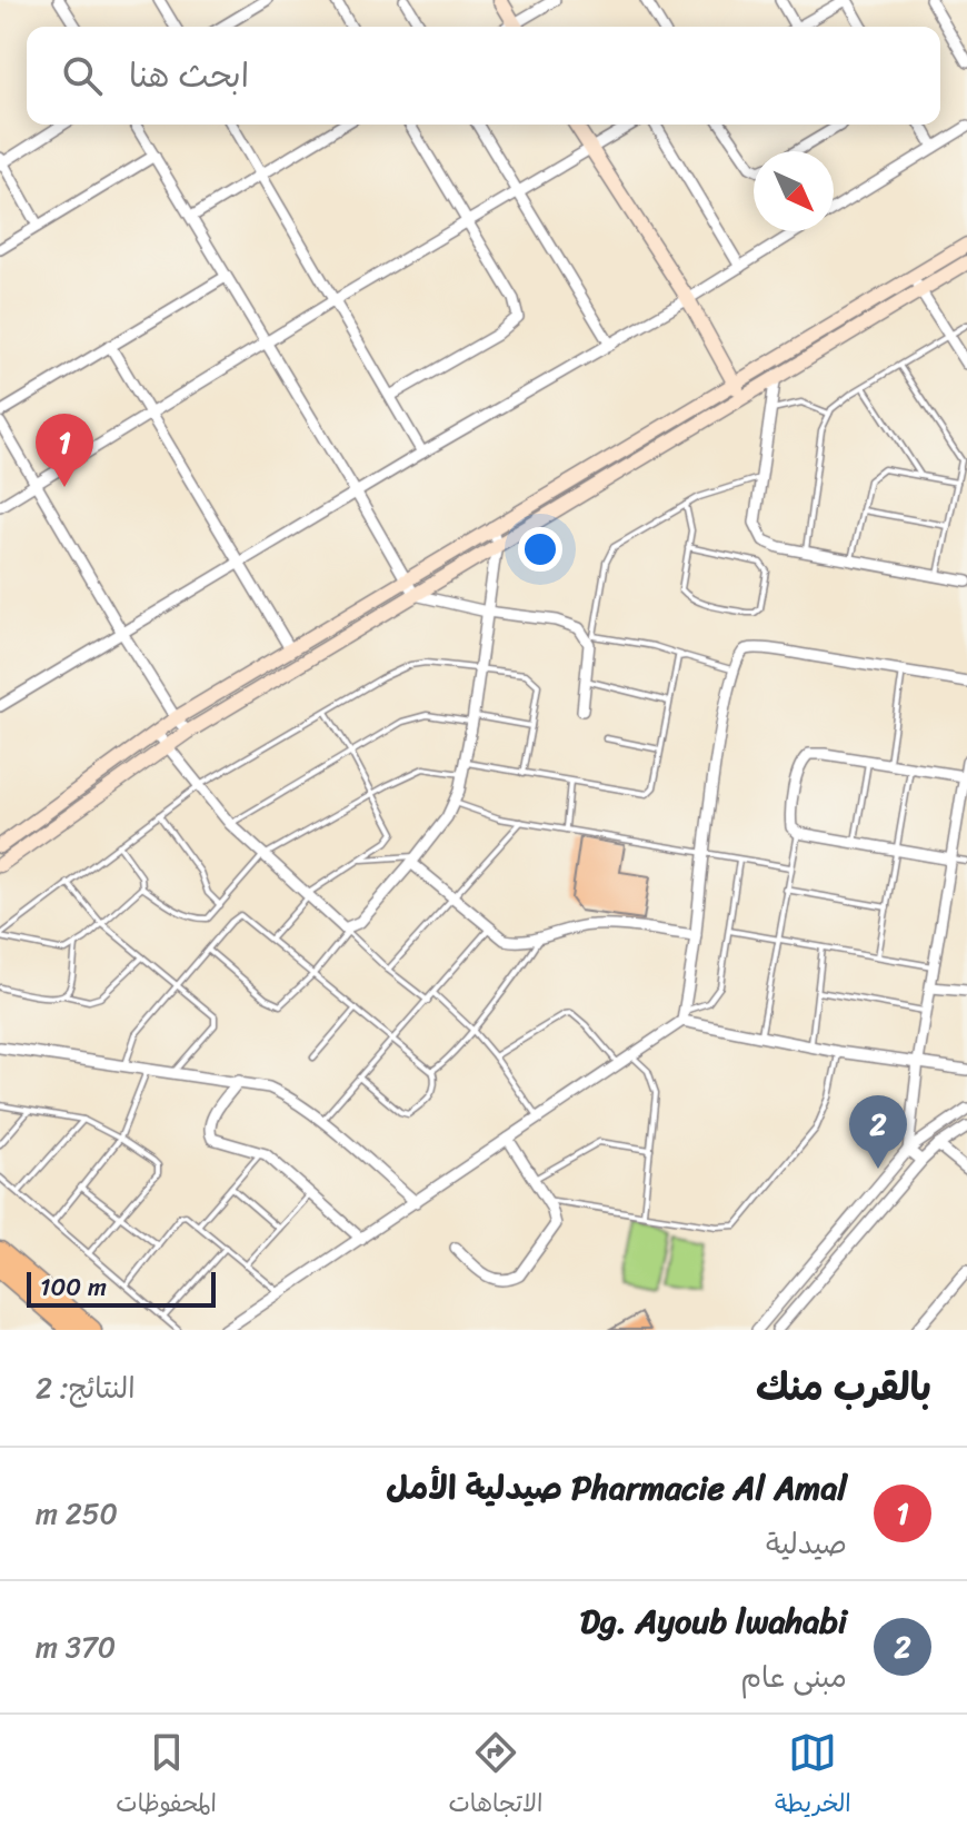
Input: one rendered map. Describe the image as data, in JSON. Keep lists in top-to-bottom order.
{
  "scale_bar": "100 m",
  "north": "bottom right",
  "page": {
    "search": "ابحث هنا",
    "pins": ["1", "2"],
    "scale": "100 m",
    "heading": ["بالقرب منك", "النتائج: 2"],
    "list": [
      {
        "mark": "1",
        "name": "Pharmacie Al Amal صيدلية الأمل",
        "note": "صيدلية",
        "value": "250 m"
      },
      {
        "mark": "2",
        "name": "Dg. Ayoub lwahabi",
        "note": "مبنى عام",
        "value": "370 m"
      }
    ],
    "nav": ["الخريطة", "الاتجاهات", "المحفوظات"]
  }
}
